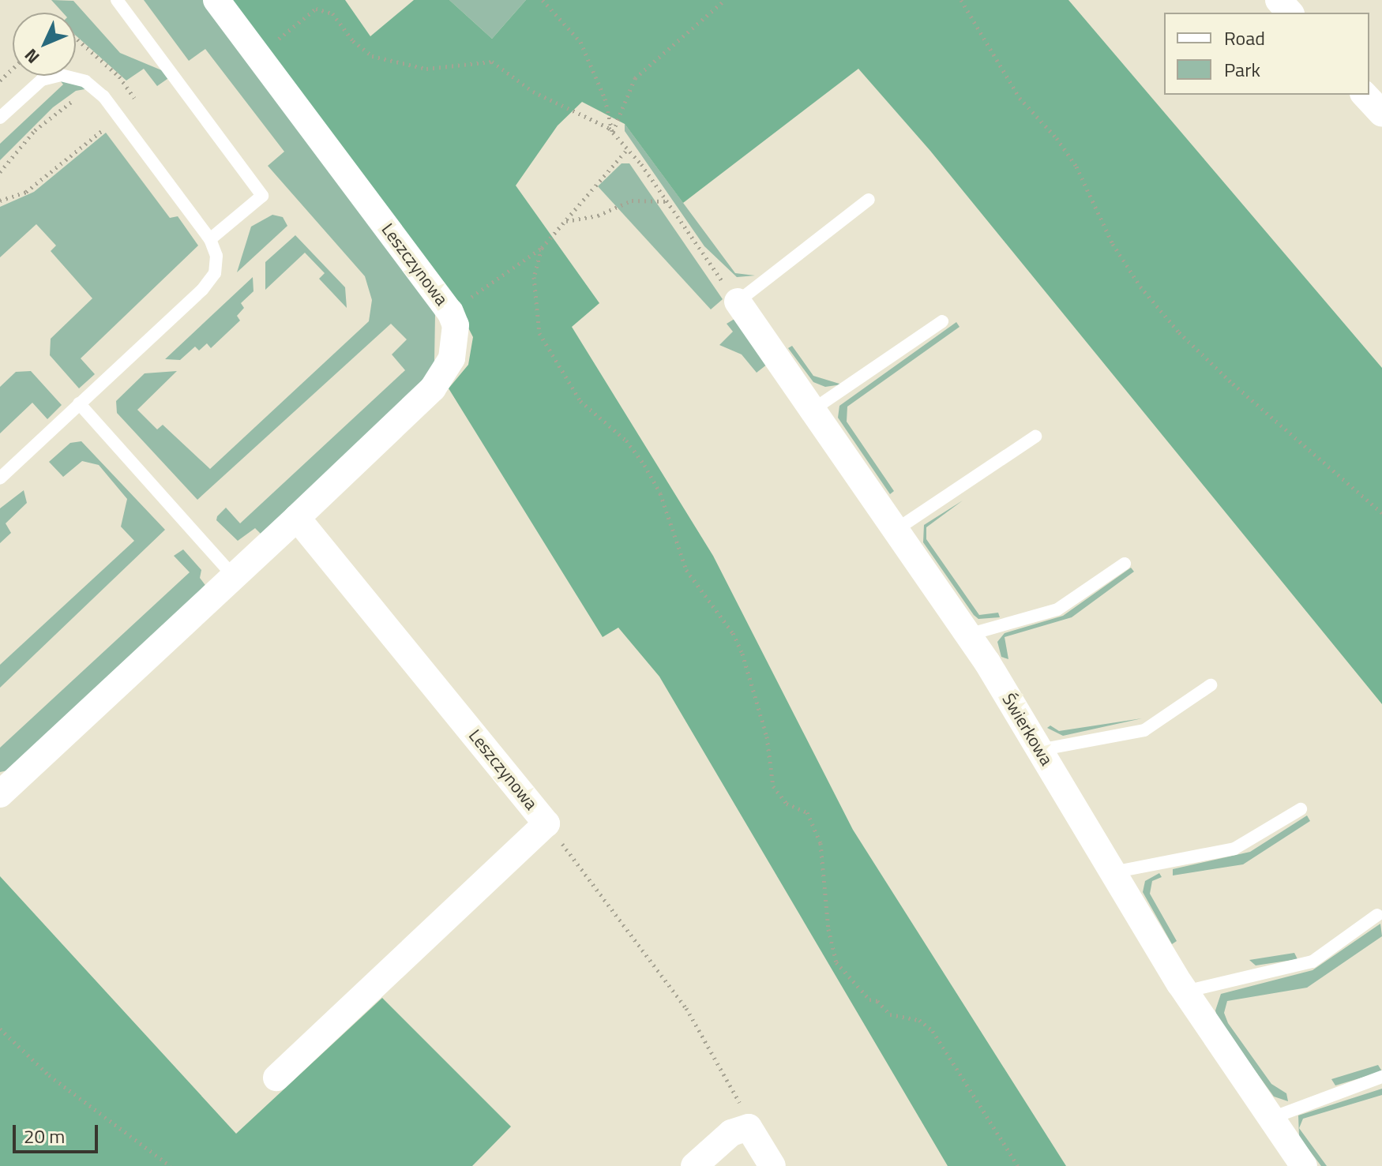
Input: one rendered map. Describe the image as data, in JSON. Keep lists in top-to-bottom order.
{
  "streets": {
    "street": ["Leszczynowa", "Świerkowa"]
  },
  "legend": ["Road", "Park"],
  "scale_bar": "20 m",
  "north": "bottom left"
}
